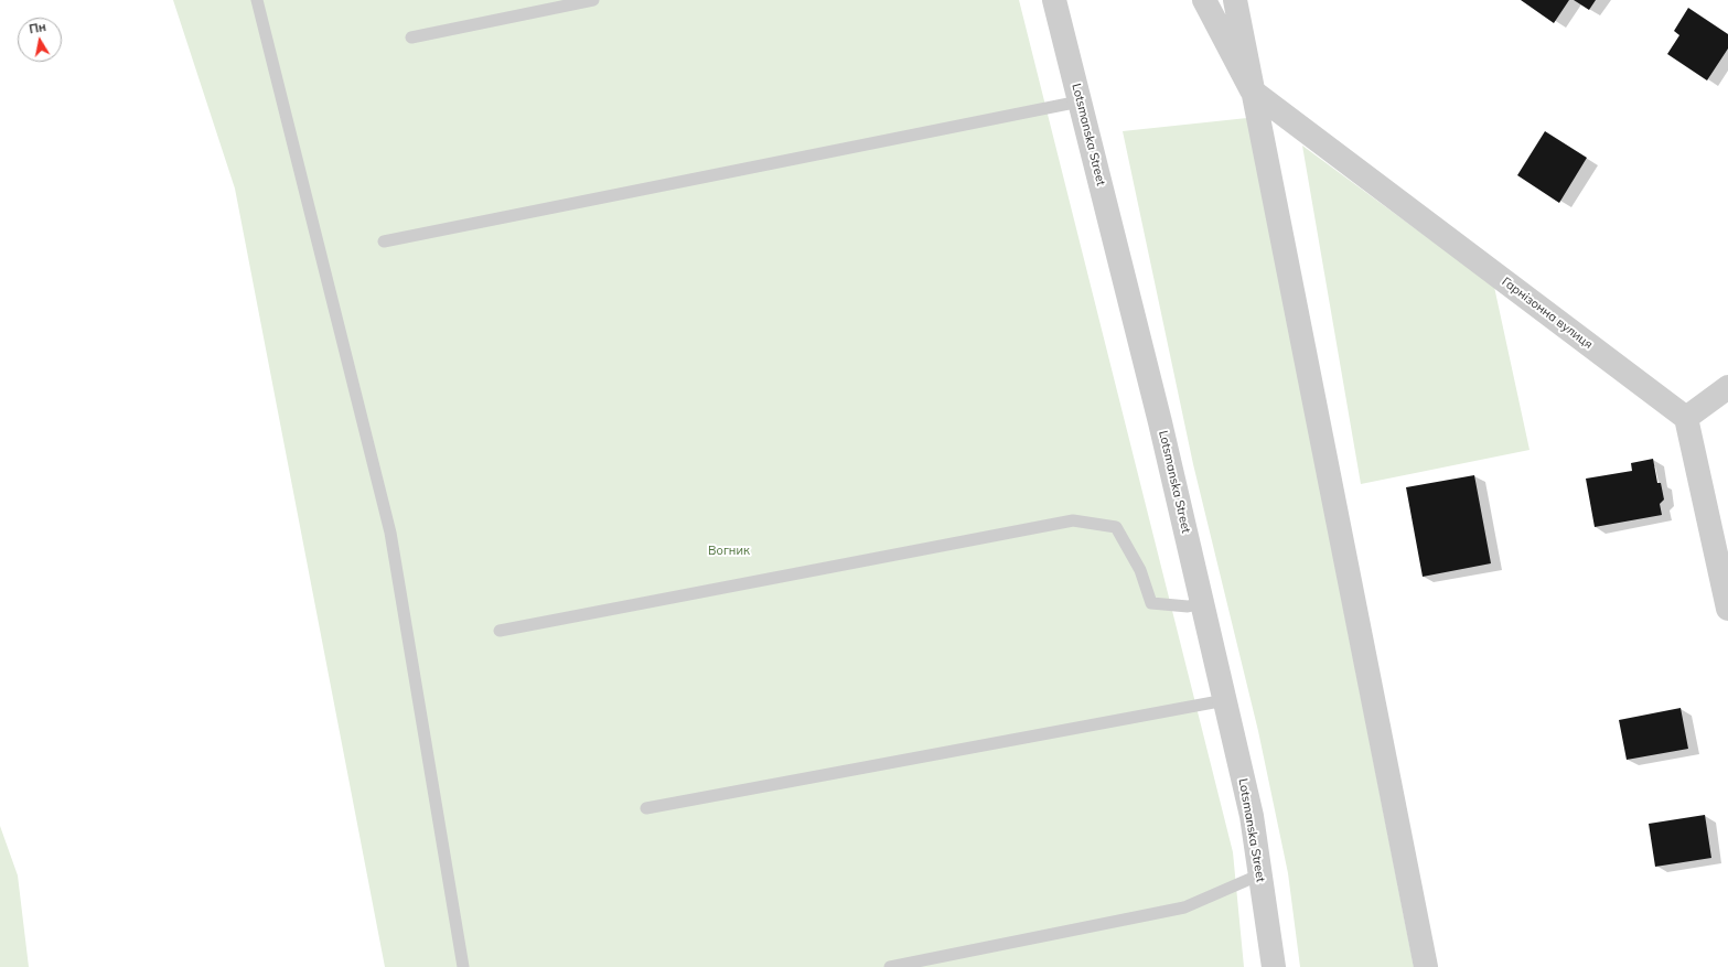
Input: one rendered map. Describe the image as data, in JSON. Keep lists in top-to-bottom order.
{
  "streets": {
    "street": ["Lotsmanska Street", "Гарнізонна вулиця"]
  },
  "parks": ["Вогник"],
  "north": "top"
}
